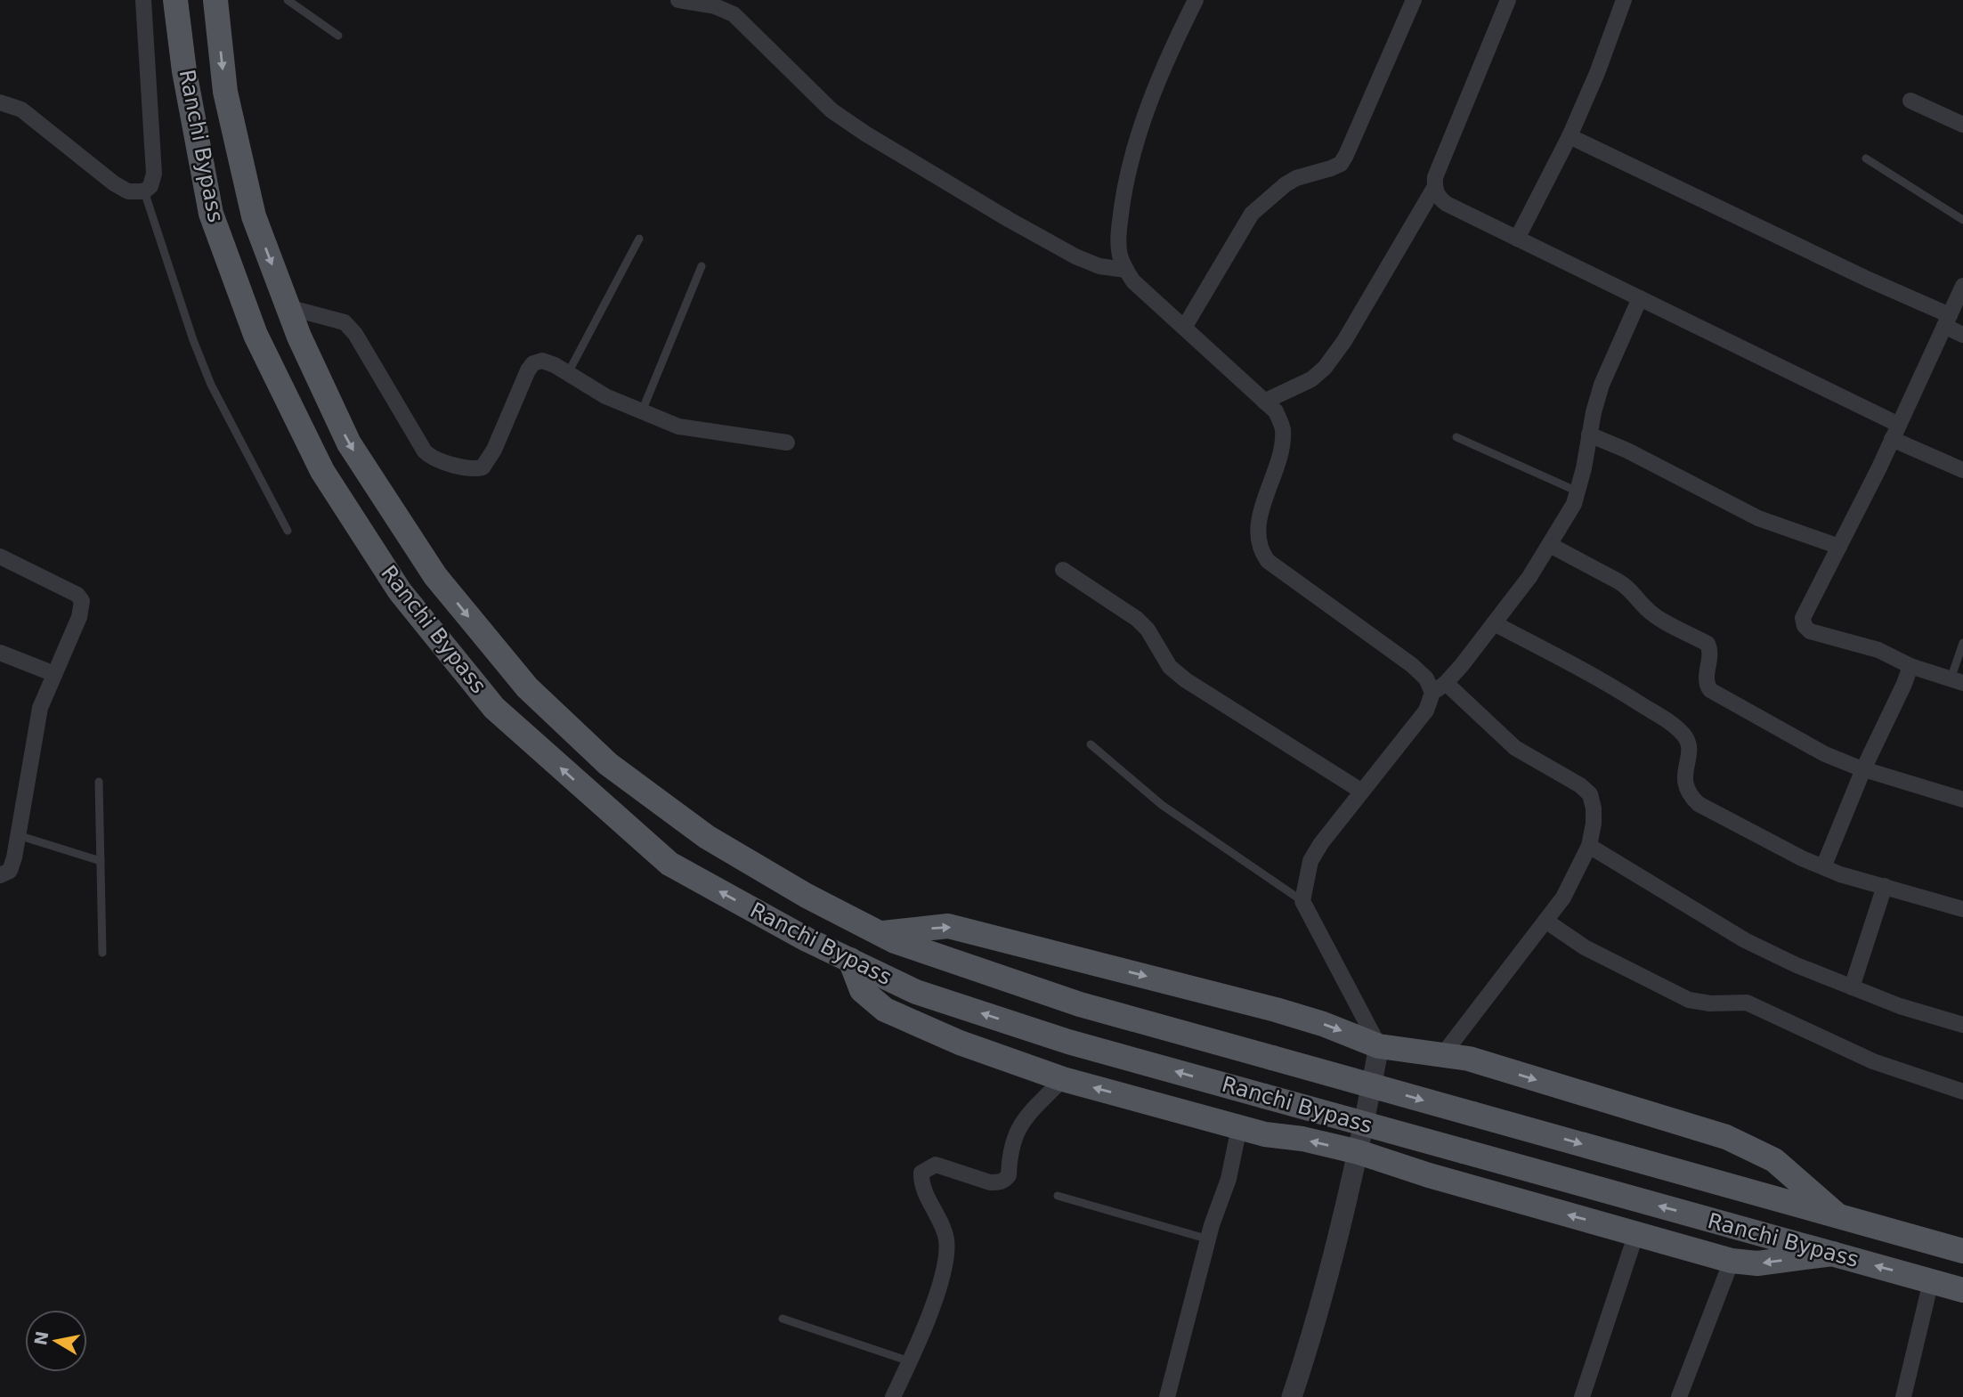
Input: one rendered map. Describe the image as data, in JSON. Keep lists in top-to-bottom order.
{
  "streets": {
    "main road": ["Ranchi Bypass"]
  },
  "north": "left"
}
